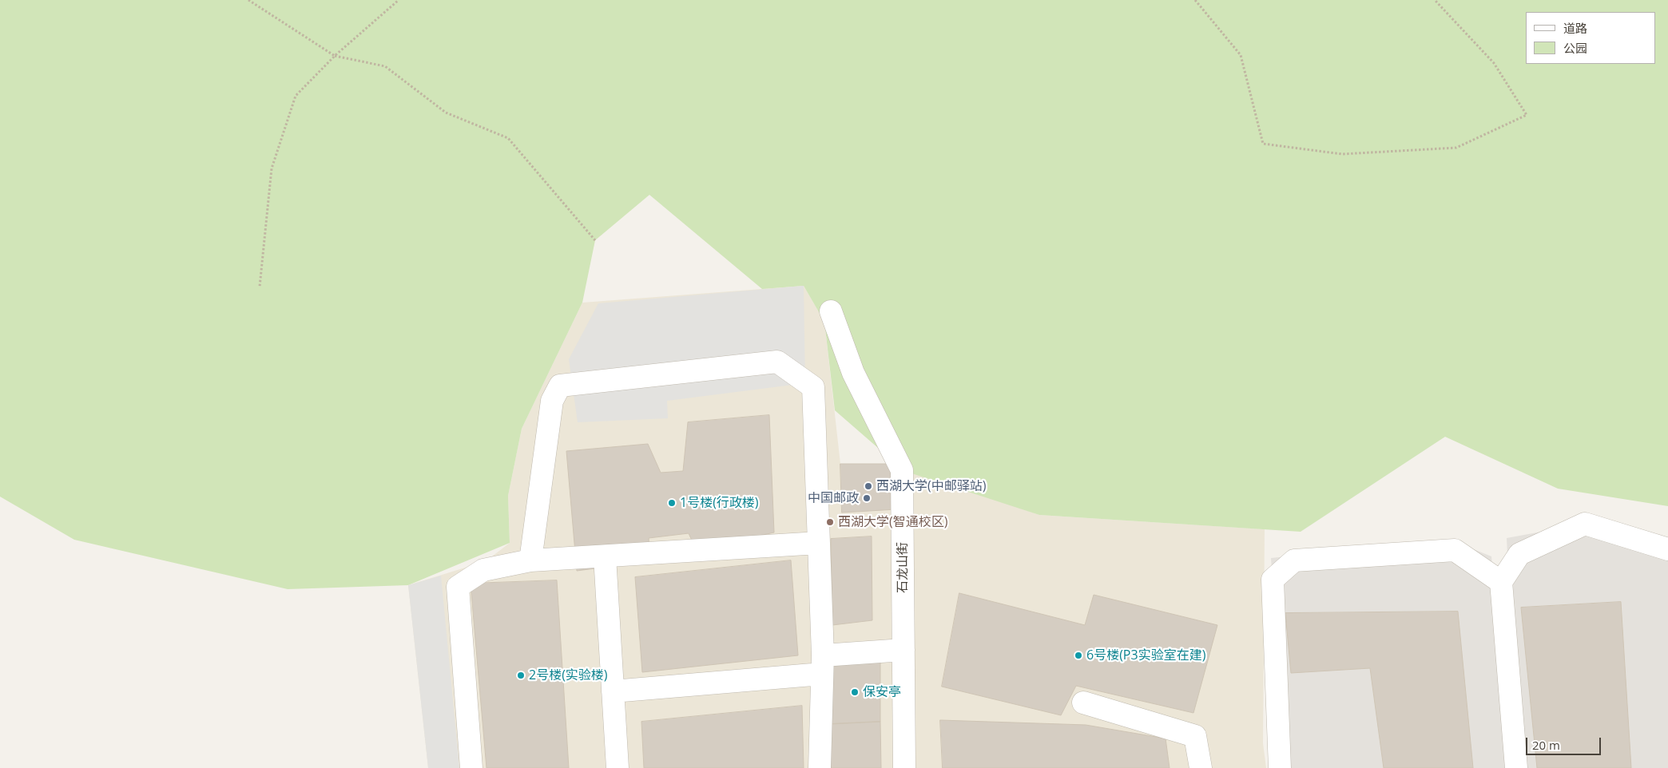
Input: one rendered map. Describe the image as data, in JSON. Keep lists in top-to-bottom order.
{
  "streets": {
    "street": ["石龙山街"]
  },
  "places": [
    "西湖大学(中邮驿站)",
    "中国邮政",
    "1号楼(行政楼)",
    "西湖大学(智通校区)",
    "6号楼(P3实验室在建)",
    "2号楼(实验楼)",
    "保安亭"
  ],
  "legend": ["道路", "公园"],
  "scale_bar": "20 m"
}
